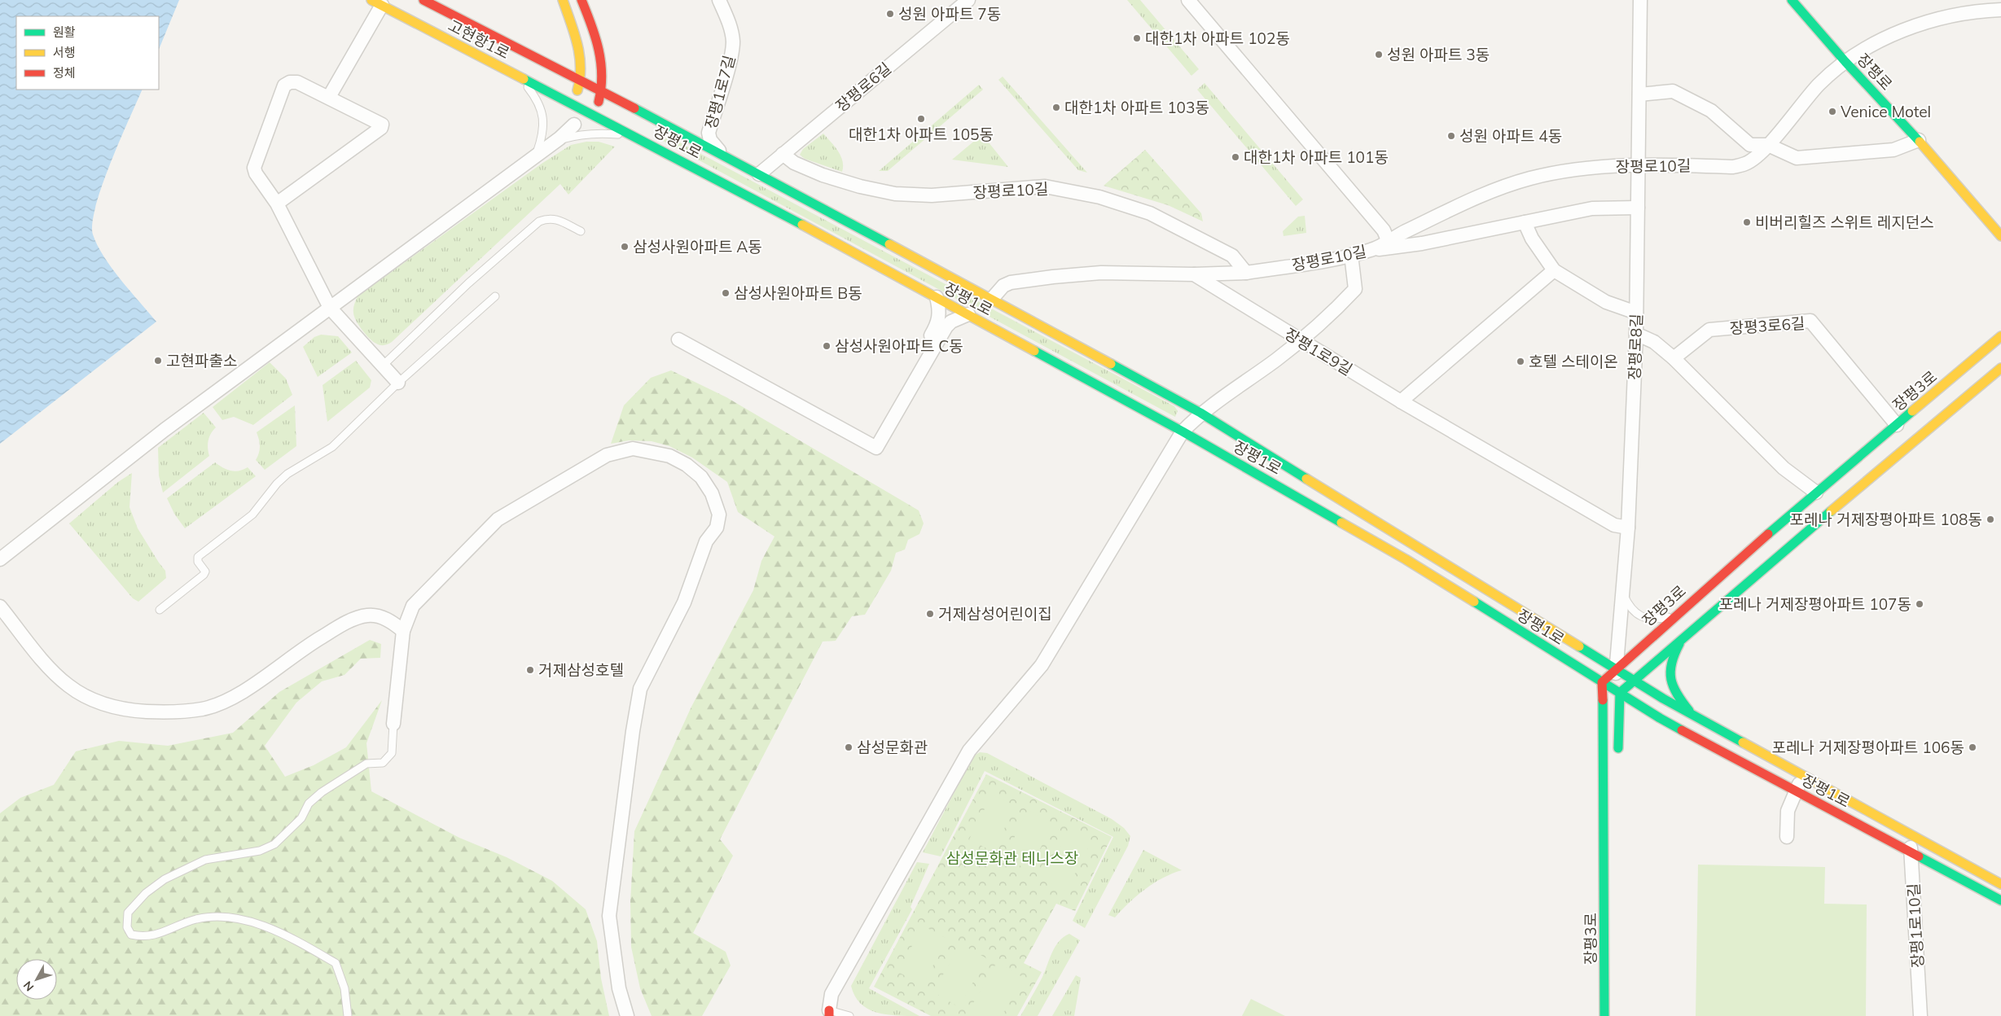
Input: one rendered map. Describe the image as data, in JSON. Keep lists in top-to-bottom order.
{
  "streets": {
    "street": [
      "고현항1로",
      "장평로",
      "장평로6길",
      "장평1로7길",
      "장평1로",
      "장평로10길",
      "장평3로6길",
      "장평로8길",
      "장평1로9길",
      "장평3로",
      "장평1로10길"
    ]
  },
  "crossings": [
    ["고현항1로", "장평1로"],
    ["장평로", "장평로10길"],
    ["장평로6길", "장평1로"],
    ["장평로6길", "장평로10길"],
    ["장평1로7길", "장평1로"],
    ["장평1로", "장평로8길"],
    ["장평1로", "장평3로"],
    ["장평1로", "장평1로10길"],
    ["장평로10길", "장평로8길"],
    ["장평3로6길", "장평3로"],
    ["장평로8길", "장평1로9길"],
    ["장평로8길", "장평3로"]
  ],
  "parks": ["삼성문화관 테니스장"],
  "places": [
    "성원 아파트 7동",
    "대한1차 아파트 102동",
    "성원 아파트 3동",
    "대한1차 아파트 103동",
    "Venice Motel",
    "대한1차 아파트 105동",
    "성원 아파트 4동",
    "대한1차 아파트 101동",
    "비버리힐즈 스위트 레지던스",
    "삼성사원아파트 A동",
    "삼성사원아파트 B동",
    "삼성사원아파트 C동",
    "고현파출소",
    "호텔 스테이온",
    "포레나 거제장평아파트 108동",
    "포레나 거제장평아파트 107동",
    "거제삼성어린이집",
    "거제삼성호텔",
    "삼성문화관",
    "포레나 거제장평아파트 106동"
  ],
  "legend": ["원활", "서행", "정체"],
  "north": "bottom left"
}
